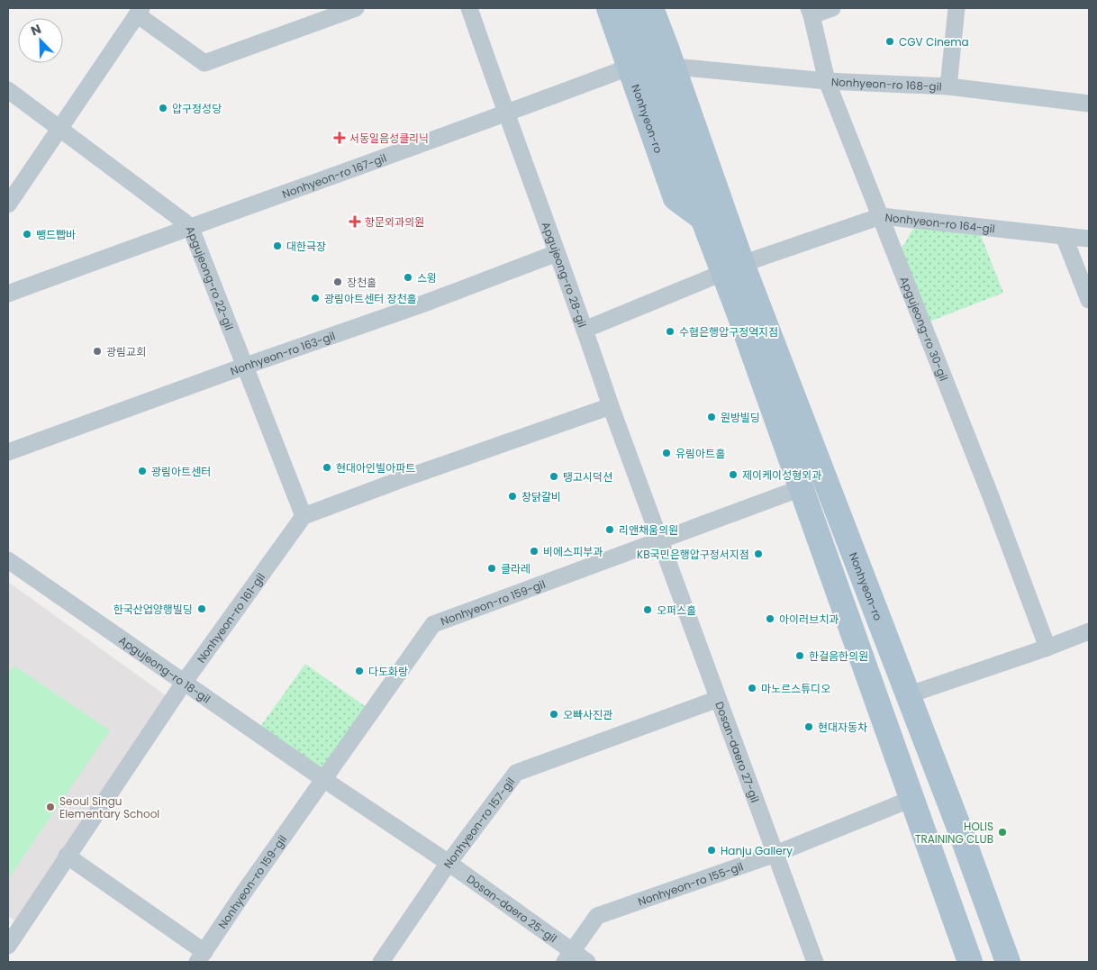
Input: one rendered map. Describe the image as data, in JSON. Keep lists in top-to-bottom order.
{
  "streets": {
    "main road": ["Nonhyeon-ro"],
    "street": [
      "Nonhyeon-ro 168-gil",
      "Nonhyeon-ro 167-gil",
      "Nonhyeon-ro 164-gil",
      "Apgujeong-ro 28-gil",
      "Apgujeong-ro 22-gil",
      "Apgujeong-ro 30-gil",
      "Nonhyeon-ro 163-gil",
      "Nonhyeon-ro 159-gil",
      "Nonhyeon-ro 161-gil",
      "Apgujeong-ro 18-gil",
      "Dosan-daero 27-gil",
      "Nonhyeon-ro 157-gil",
      "Nonhyeon-ro 155-gil",
      "Dosan-daero 25-gil"
    ]
  },
  "crossings": [
    ["Nonhyeon-ro 168-gil", "Nonhyeon-ro"],
    ["Nonhyeon-ro 168-gil", "Apgujeong-ro 30-gil"],
    ["Nonhyeon-ro", "Nonhyeon-ro 167-gil"],
    ["Nonhyeon-ro", "Nonhyeon-ro 164-gil"],
    ["Nonhyeon-ro", "Nonhyeon-ro 159-gil"],
    ["Nonhyeon-ro", "Nonhyeon-ro 155-gil"],
    ["Nonhyeon-ro 167-gil", "Apgujeong-ro 28-gil"],
    ["Nonhyeon-ro 167-gil", "Apgujeong-ro 22-gil"],
    ["Nonhyeon-ro 164-gil", "Apgujeong-ro 30-gil"],
    ["Apgujeong-ro 28-gil", "Nonhyeon-ro 163-gil"],
    ["Apgujeong-ro 28-gil", "Nonhyeon-ro 159-gil"],
    ["Apgujeong-ro 28-gil", "Dosan-daero 27-gil"],
    ["Apgujeong-ro 22-gil", "Nonhyeon-ro 163-gil"],
    ["Apgujeong-ro 22-gil", "Nonhyeon-ro 161-gil"],
    ["Nonhyeon-ro 159-gil", "Nonhyeon-ro 161-gil"],
    ["Nonhyeon-ro 159-gil", "Apgujeong-ro 18-gil"],
    ["Nonhyeon-ro 159-gil", "Dosan-daero 27-gil"],
    ["Nonhyeon-ro 159-gil", "Dosan-daero 25-gil"],
    ["Nonhyeon-ro 161-gil", "Apgujeong-ro 18-gil"],
    ["Apgujeong-ro 18-gil", "Dosan-daero 25-gil"],
    ["Dosan-daero 27-gil", "Nonhyeon-ro 157-gil"],
    ["Dosan-daero 27-gil", "Nonhyeon-ro 155-gil"],
    ["Nonhyeon-ro 157-gil", "Dosan-daero 25-gil"],
    ["Nonhyeon-ro 155-gil", "Dosan-daero 25-gil"]
  ],
  "places": {
    "other": [
      "CGV Cinema",
      "압구정성당",
      "뺑드빱바",
      "대한극장",
      "스윙",
      "장천홀",
      "광림아트센터 장천홀",
      "수협은행압구정역지점",
      "광림교회",
      "원방빌딩",
      "유림아트홀",
      "현대아인빌아파트",
      "광림아트센터",
      "제이케이성형외과",
      "탱고시덕션",
      "창닭갈비",
      "리앤채움의원",
      "비에스피부과",
      "KB국민은행압구정서지점",
      "클라레",
      "한국산업양행빌딩",
      "오퍼스홀",
      "아이러브치과",
      "한걸음한의원",
      "다도화랑",
      "마노르스튜디오",
      "오빠사진관",
      "현대자동차",
      "Seoul Singu Elementary School",
      "HOLIS TRAINING CLUB",
      "Hanju Gallery"
    ],
    "health": ["서동일음성클리닉", "항문외과의원"]
  },
  "north": "top left"
}
